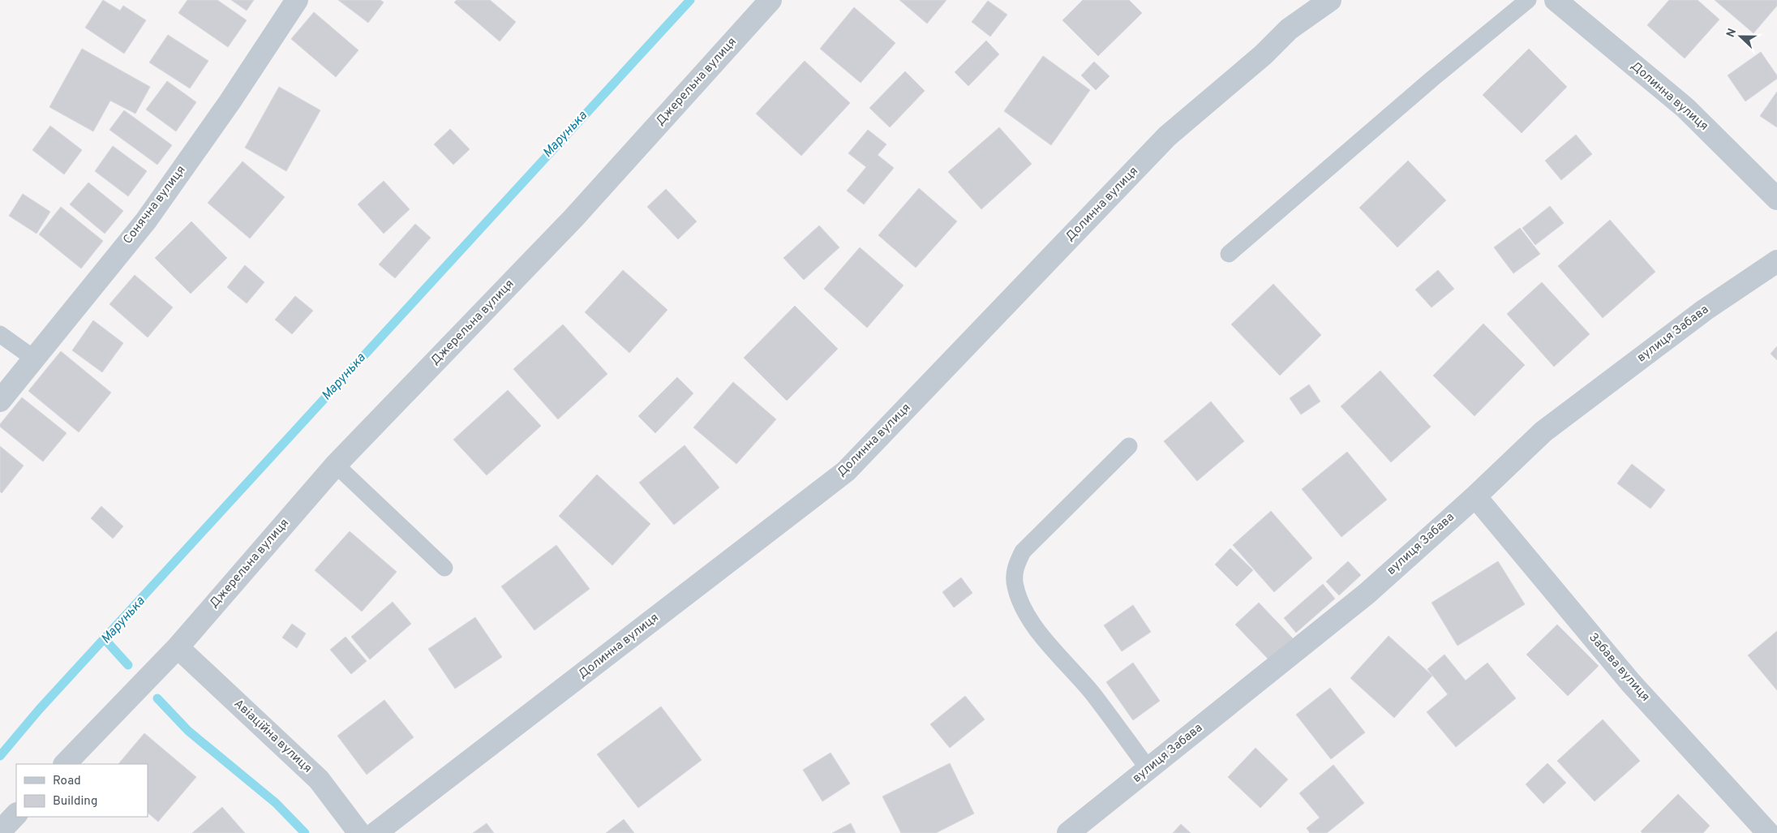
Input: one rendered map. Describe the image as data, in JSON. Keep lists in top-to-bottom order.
{
  "streets": {
    "street": [
      "Джерельна вулиця",
      "Долинна вулиця",
      "Сонячна вулиця",
      "вулиця Забава",
      "Забава вулиця",
      "Авіаційна вулиця"
    ]
  },
  "crossings": [
    ["Джерельна вулиця", "Авіаційна вулиця"],
    ["вулиця Забава", "Забава вулиця"]
  ],
  "water": ["Марунька"],
  "legend": ["Road", "Building"],
  "north": "left"
}
